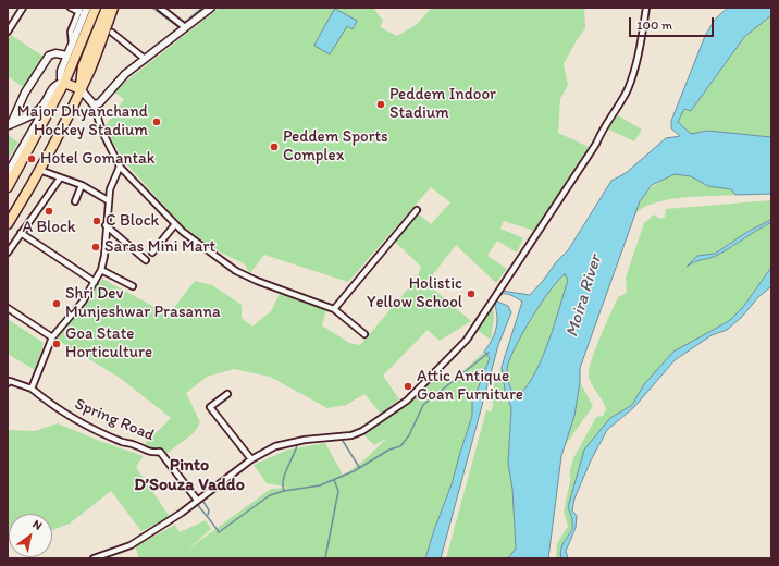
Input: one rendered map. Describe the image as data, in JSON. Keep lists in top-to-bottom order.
{
  "streets": {
    "street": ["Spring Road"]
  },
  "districts": ["Pinto D’Souza Vaddo"],
  "water": ["Moira River"],
  "places": [
    "Peddem Indoor Stadium",
    "Major Dhyanchand Hockey Stadium",
    "Peddem Sports Complex",
    "Hotel Gomantak",
    "A Block",
    "C Block",
    "Saras Mini Mart",
    "Holistic Yellow School",
    "Shri Dev Munjeshwar Prasanna",
    "Goa State Horticulture",
    "Attic Antique Goan Furniture"
  ],
  "scale_bar": "100 m",
  "north": "top right"
}
